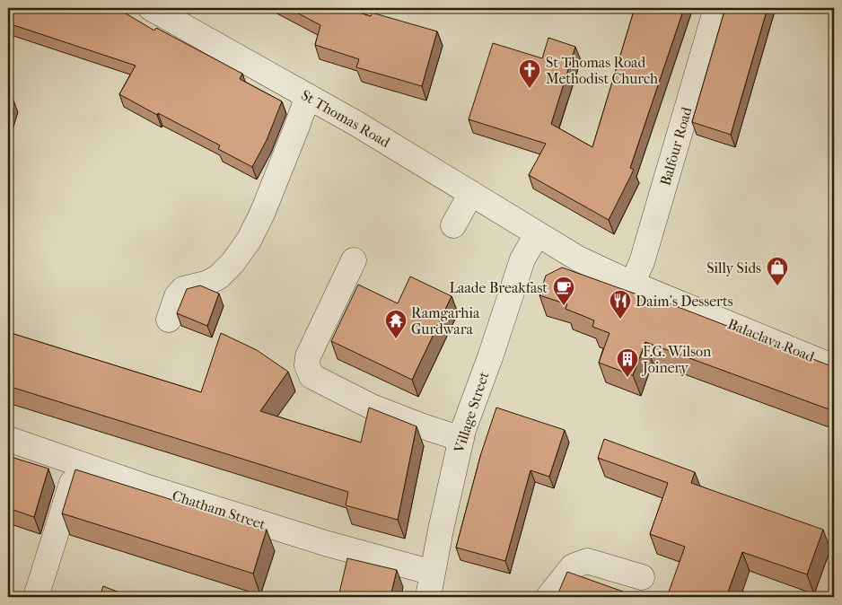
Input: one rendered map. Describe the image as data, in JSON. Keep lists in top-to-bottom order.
{
  "streets": {
    "street": [
      "St Thomas Road",
      "Balfour Road",
      "Balaclava Road",
      "Village Street",
      "Chatham Street"
    ]
  },
  "crossings": [
    ["St Thomas Road", "Balaclava Road"],
    ["St Thomas Road", "Village Street"],
    ["Balfour Road", "Balaclava Road"],
    ["Balaclava Road", "Village Street"],
    ["Village Street", "Chatham Street"]
  ],
  "places": {
    "church": ["St Thomas Road Methodist Church"],
    "shop": ["Silly Sids"],
    "cafe": ["Laade Breakfast"],
    "restaurant": ["Daim's Desserts"],
    "temple": ["Ramgarhia Gurdwara"],
    "building": ["F.G. Wilson Joinery"]
  }
}
